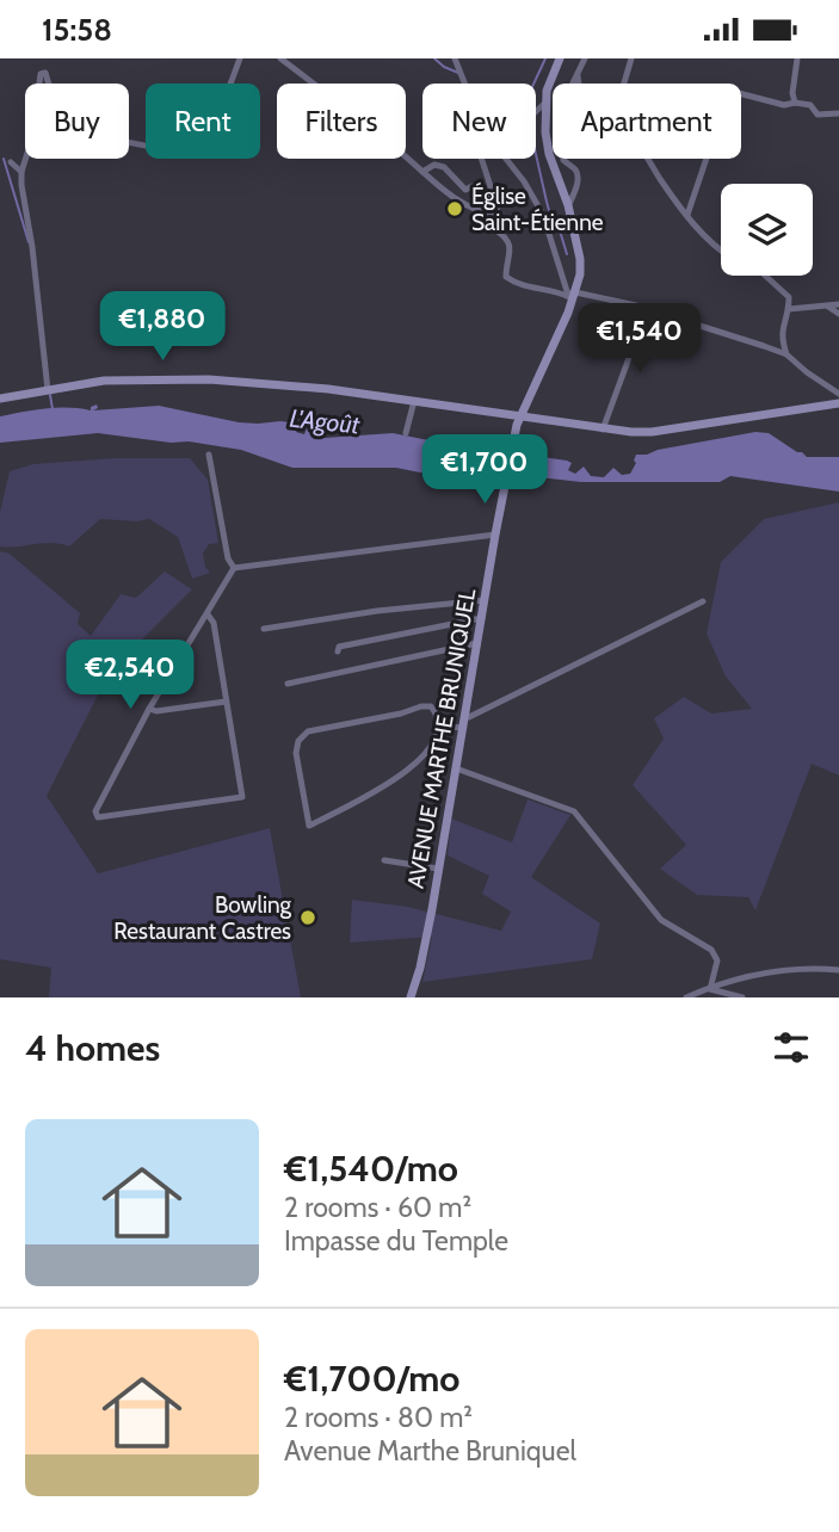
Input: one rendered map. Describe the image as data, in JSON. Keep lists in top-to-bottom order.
{
  "streets": {
    "street": ["AVENUE MARTHE BRUNIQUEL"]
  },
  "water": ["L'Agoût"],
  "places": ["Église Saint-Étienne", "Bowling Restaurant Castres"],
  "page": {
    "status": "15:58",
    "chip": [
      "Buy",
      "Rent",
      "Filters",
      "New",
      "Apartment"
    ],
    "price": [
      "€1,880",
      "€1,540",
      "€1,700",
      "€2,540"
    ],
    "heading": "4 homes",
    "list": [
      {
        "name": "€1,540/mo",
        "note": "2 rooms · 60 m² · Impasse du Temple"
      },
      {
        "name": "€1,700/mo",
        "note": "2 rooms · 80 m² · Avenue Marthe Bruniquel"
      }
    ]
  }
}
